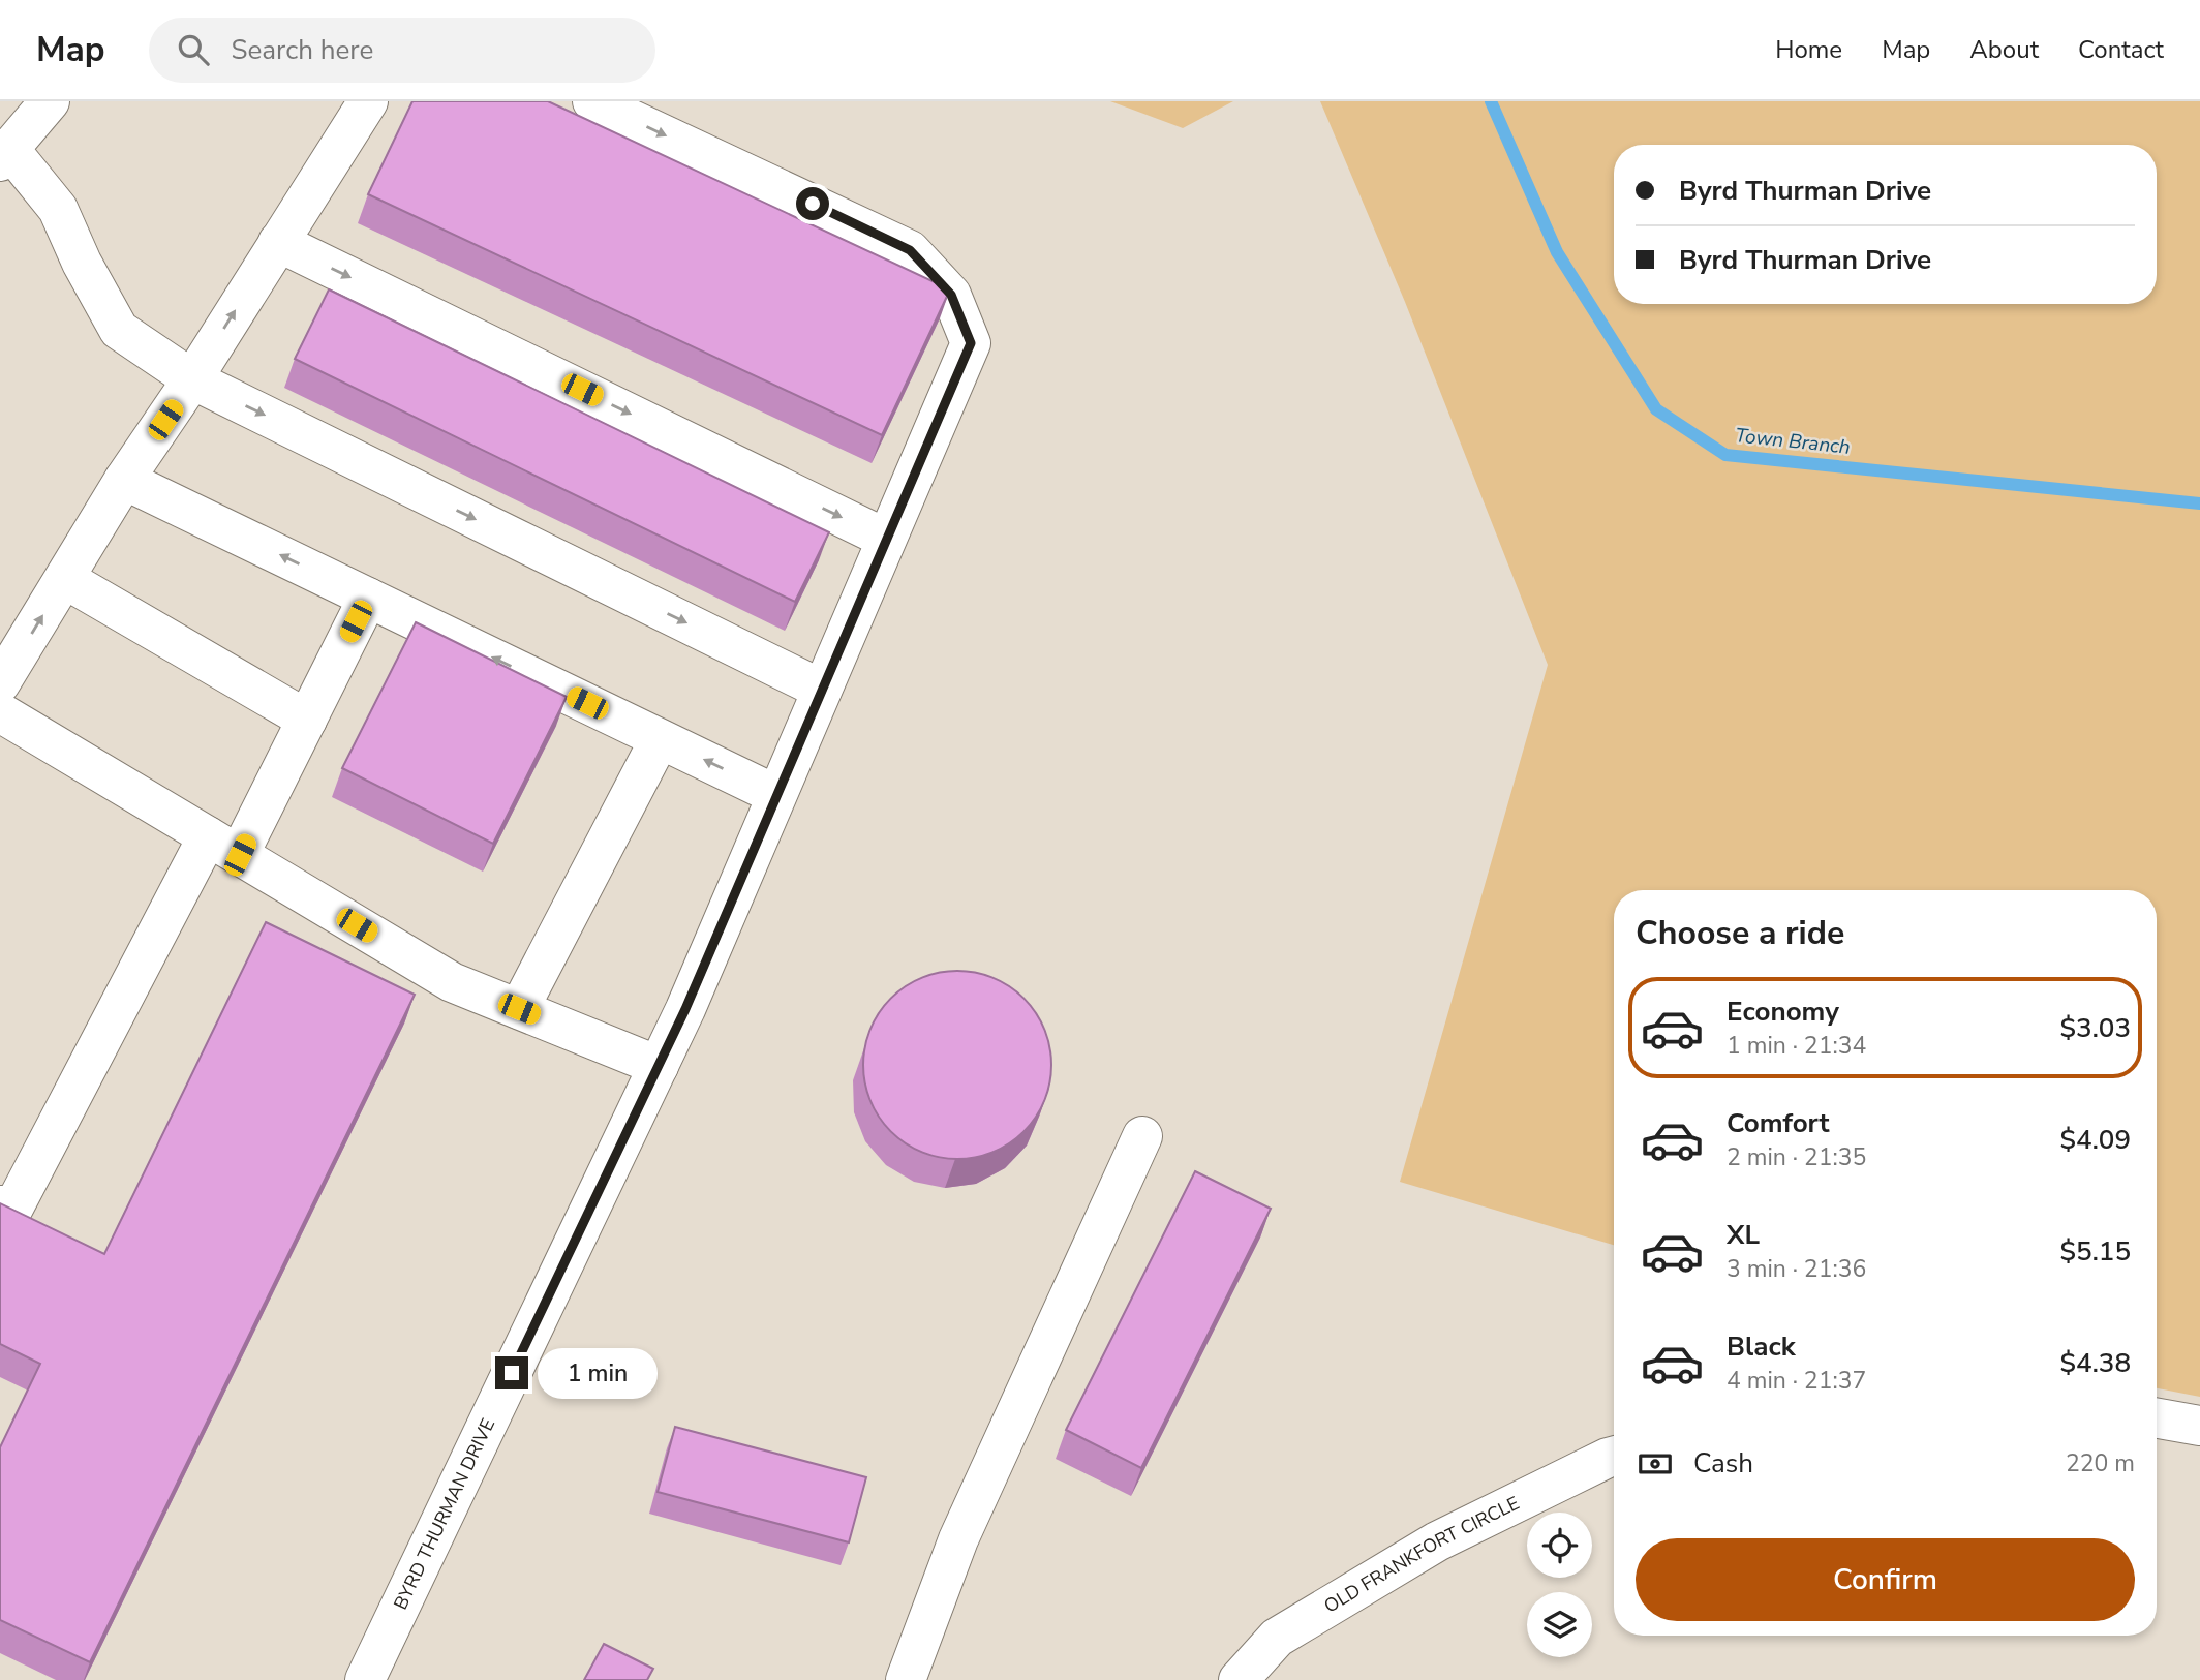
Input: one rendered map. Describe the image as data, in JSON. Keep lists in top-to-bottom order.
{
  "streets": {
    "street": ["BYRD THURMAN DRIVE", "OLD FRANKFORT CIRCLE"]
  },
  "water": ["Town Branch"],
  "page": {
    "header": "Map",
    "search": "Search here",
    "nav": [
      "Home",
      "Map",
      "About",
      "Contact"
    ],
    "banner": ["Byrd Thurman Drive", "Byrd Thurman Drive"],
    "heading": "Choose a ride",
    "list": [
      {
        "name": "Economy",
        "note": "1 min · 21:34",
        "value": "$3.03"
      },
      {
        "name": "Comfort",
        "note": "2 min · 21:35",
        "value": "$4.09"
      },
      {
        "name": "XL",
        "note": "3 min · 21:36",
        "value": "$5.15"
      },
      {
        "name": "Black",
        "note": "4 min · 21:37",
        "value": "$4.38"
      }
    ],
    "bubble": "1 min",
    "pay": ["Cash", "220 m"],
    "buttons": "Confirm"
  }
}
